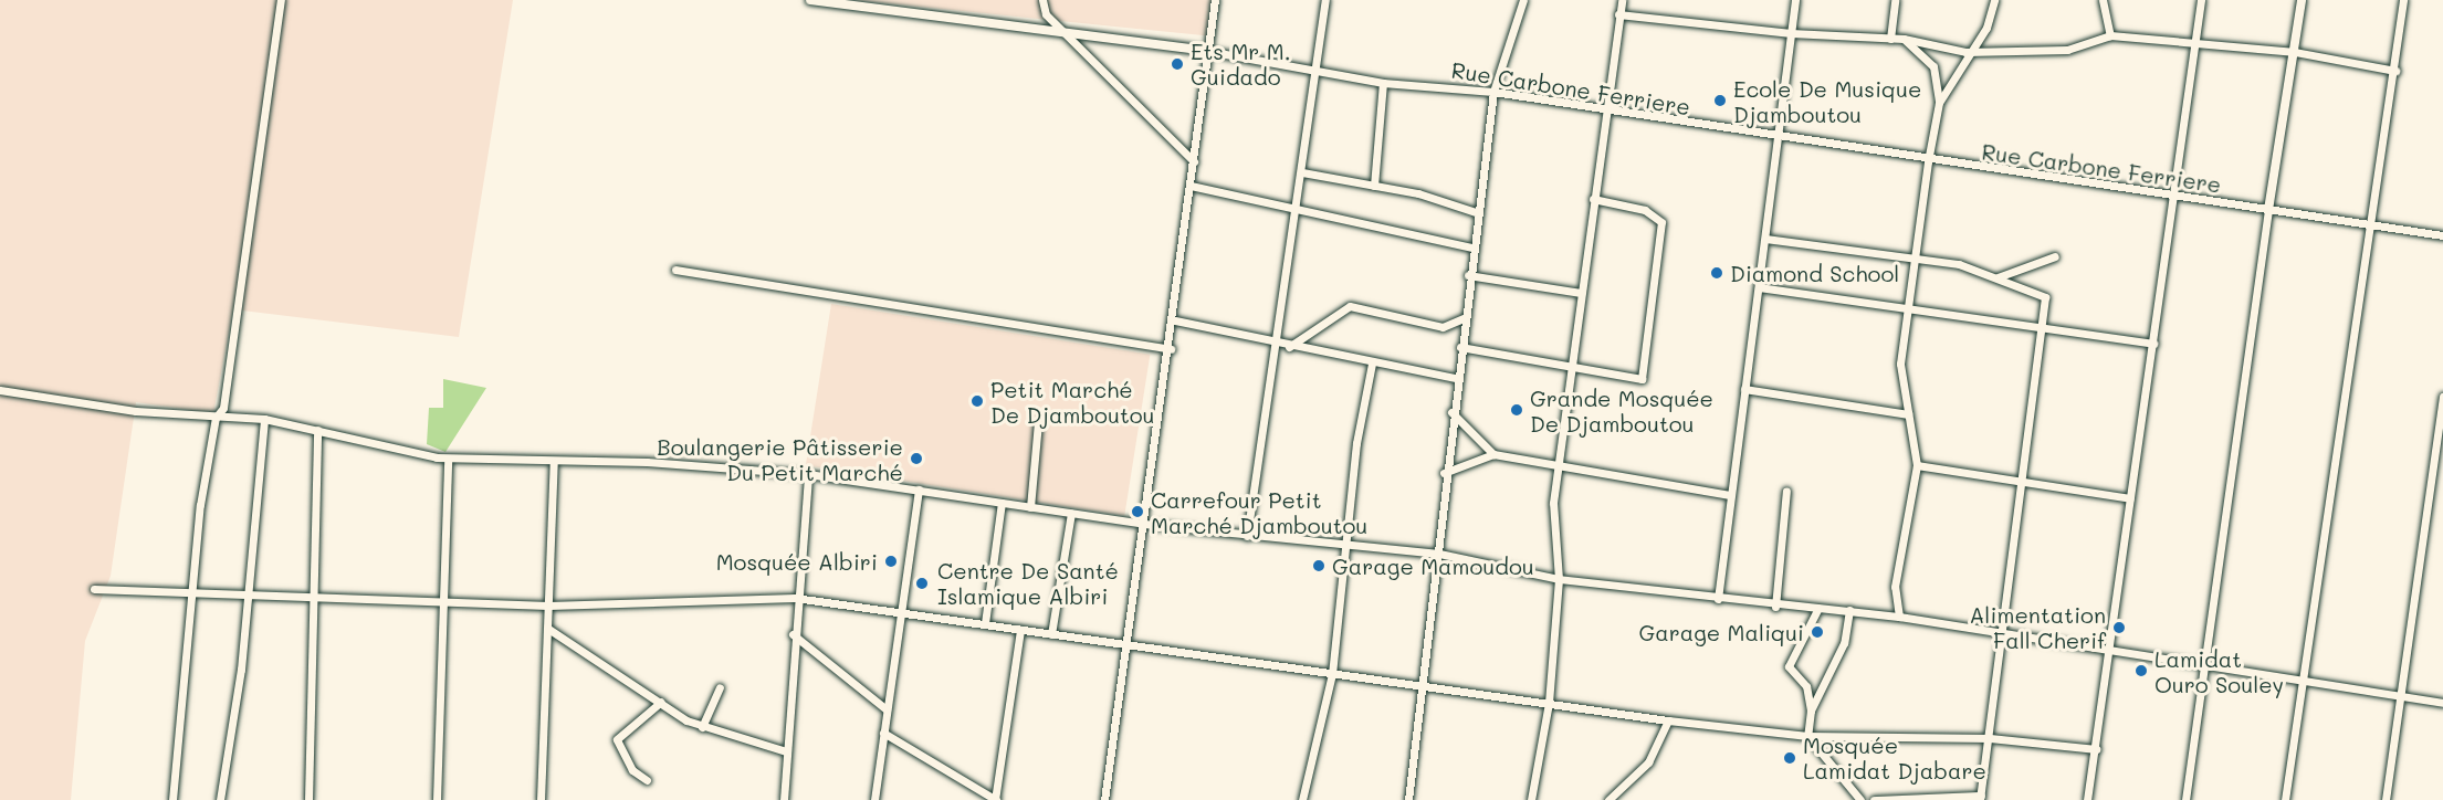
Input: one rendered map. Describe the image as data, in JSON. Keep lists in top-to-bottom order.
{
  "streets": {
    "street": ["Rue Carbone Ferriere"]
  },
  "places": [
    "Ets Mr M. Guidado",
    "Ecole De Musique Djamboutou",
    "Diamond School",
    "Petit Marché De Djamboutou",
    "Grande Mosquée De Djamboutou",
    "Boulangerie Pâtisserie Du Petit Marché",
    "Carrefour Petit Marché Djamboutou",
    "Mosquée Albiri",
    "Garage Mamoudou",
    "Centre De Santé Islamique Albiri",
    "Alimentation Fall Cherif",
    "Garage Maliqui",
    "Lamidat Ouro Souley",
    "Mosquée Lamidat Djabare"
  ]
}
